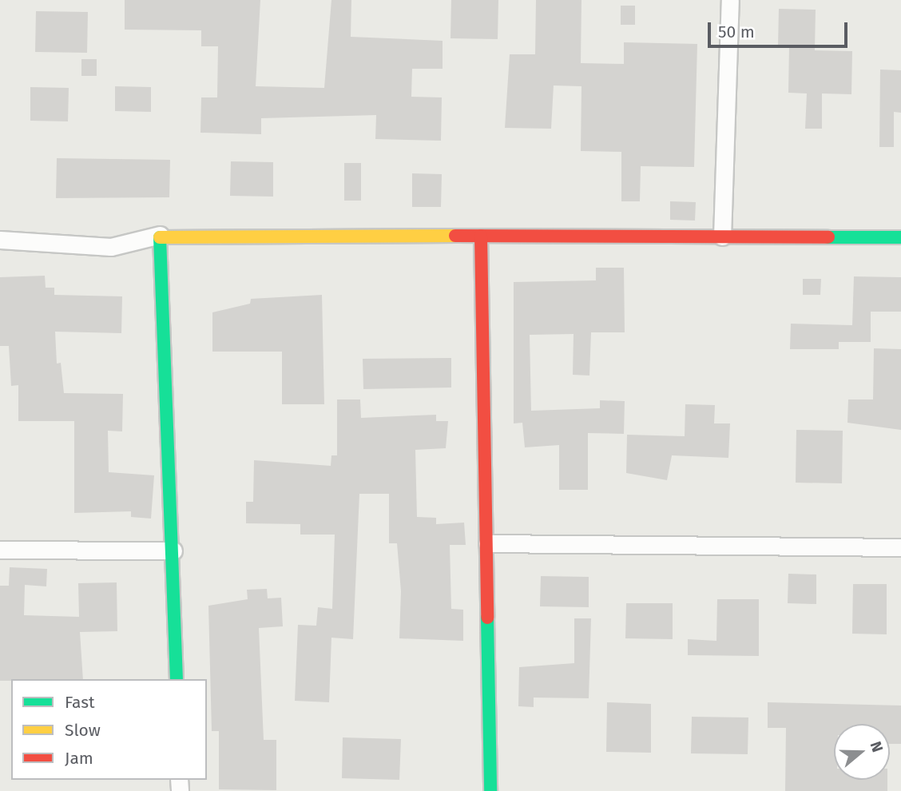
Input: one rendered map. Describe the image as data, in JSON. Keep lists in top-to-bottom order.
{
  "legend": ["Fast", "Slow", "Jam"],
  "scale_bar": "50 m",
  "north": "right"
}
